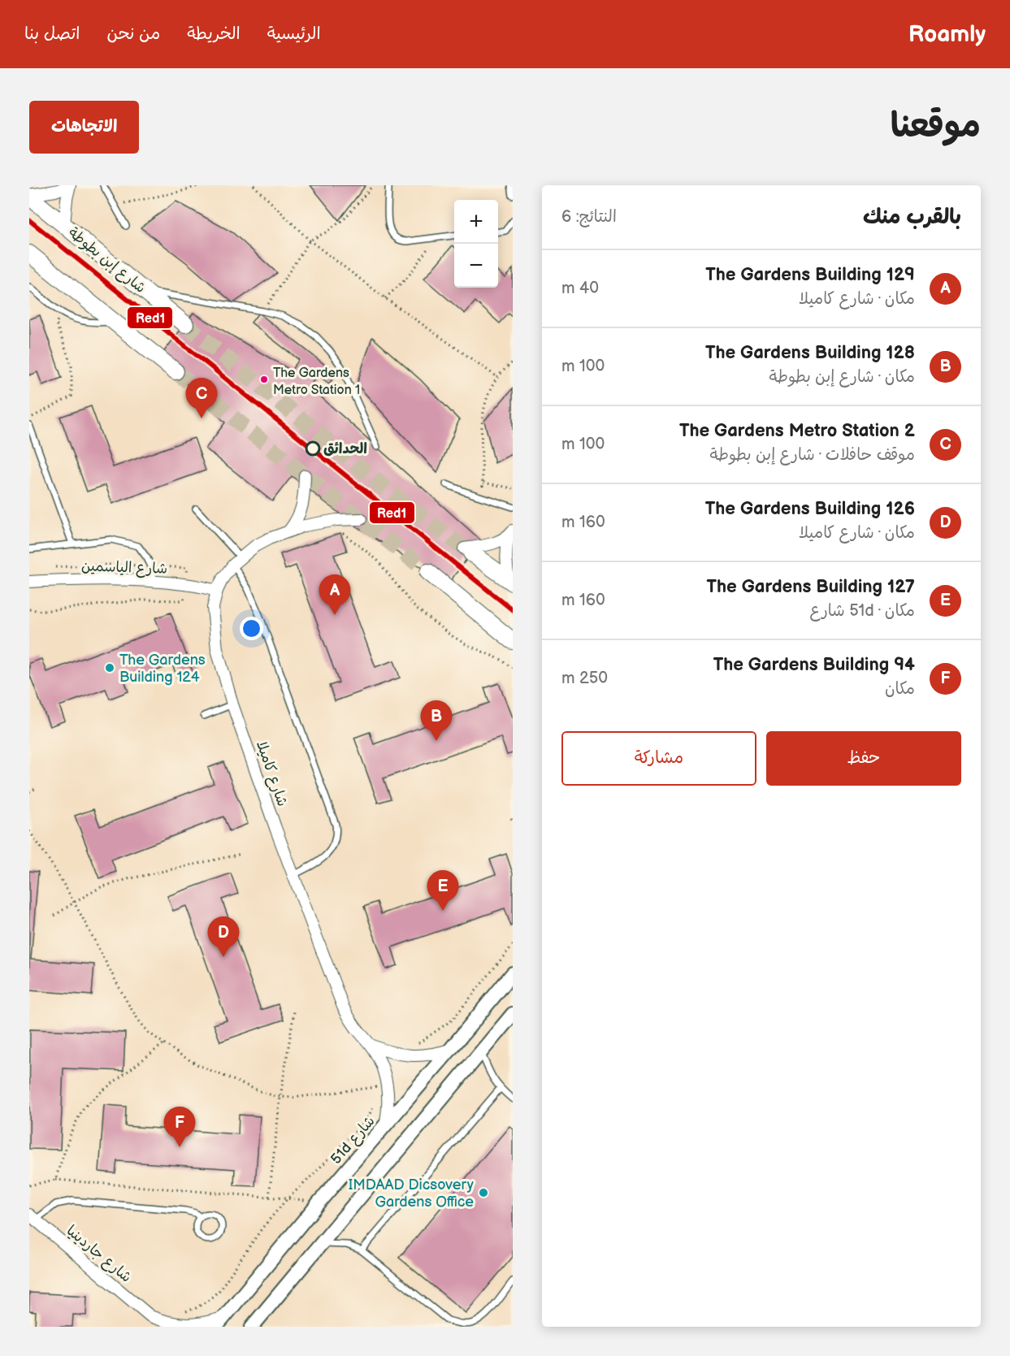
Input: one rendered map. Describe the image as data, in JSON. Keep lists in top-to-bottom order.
{
  "streets": {
    "main road": ["شارع إبن بطوطة"],
    "street": [
      "شارع الياسمين",
      "شارع كاميلا",
      "51d شارع",
      "شارع جاردينيا"
    ]
  },
  "crossings": [
    ["شارع الياسمين", "شارع كاميلا"],
    ["شارع كاميلا", "51d شارع"],
    ["51d شارع", "شارع جاردينيا"]
  ],
  "places": [
    "The Gardens Metro Station 1",
    "الحدائق",
    "The Gardens Building 124",
    "IMDAAD Dicsovery Gardens Office"
  ],
  "lines": ["transit line Red1"],
  "page": {
    "header": "Roamly",
    "nav": [
      "الرئيسية",
      "الخريطة",
      "من نحن",
      "اتصل بنا"
    ],
    "title": "موقعنا",
    "buttons": [
      "الاتجاهات",
      ["حفظ", "مشاركة"]
    ],
    "heading": ["بالقرب منك", "النتائج: 6"],
    "map_buttons": ["+", "−"],
    "list": [
      {
        "mark": "A",
        "name": "The Gardens Building 129",
        "note": "مكان · شارع كاميلا",
        "value": "40 m"
      },
      {
        "mark": "B",
        "name": "The Gardens Building 128",
        "note": "مكان · شارع إبن بطوطة",
        "value": "100 m"
      },
      {
        "mark": "C",
        "name": "The Gardens Metro Station 2",
        "note": "موقف حافلات · شارع إبن بطوطة",
        "value": "100 m"
      },
      {
        "mark": "D",
        "name": "The Gardens Building 126",
        "note": "مكان · شارع كاميلا",
        "value": "160 m"
      },
      {
        "mark": "E",
        "name": "The Gardens Building 127",
        "note": "مكان · 51d شارع",
        "value": "160 m"
      },
      {
        "mark": "F",
        "name": "The Gardens Building 94",
        "note": "مكان",
        "value": "250 m"
      }
    ],
    "pins": [
      "C",
      "A",
      "B",
      "E",
      "D",
      "F"
    ]
  }
}
